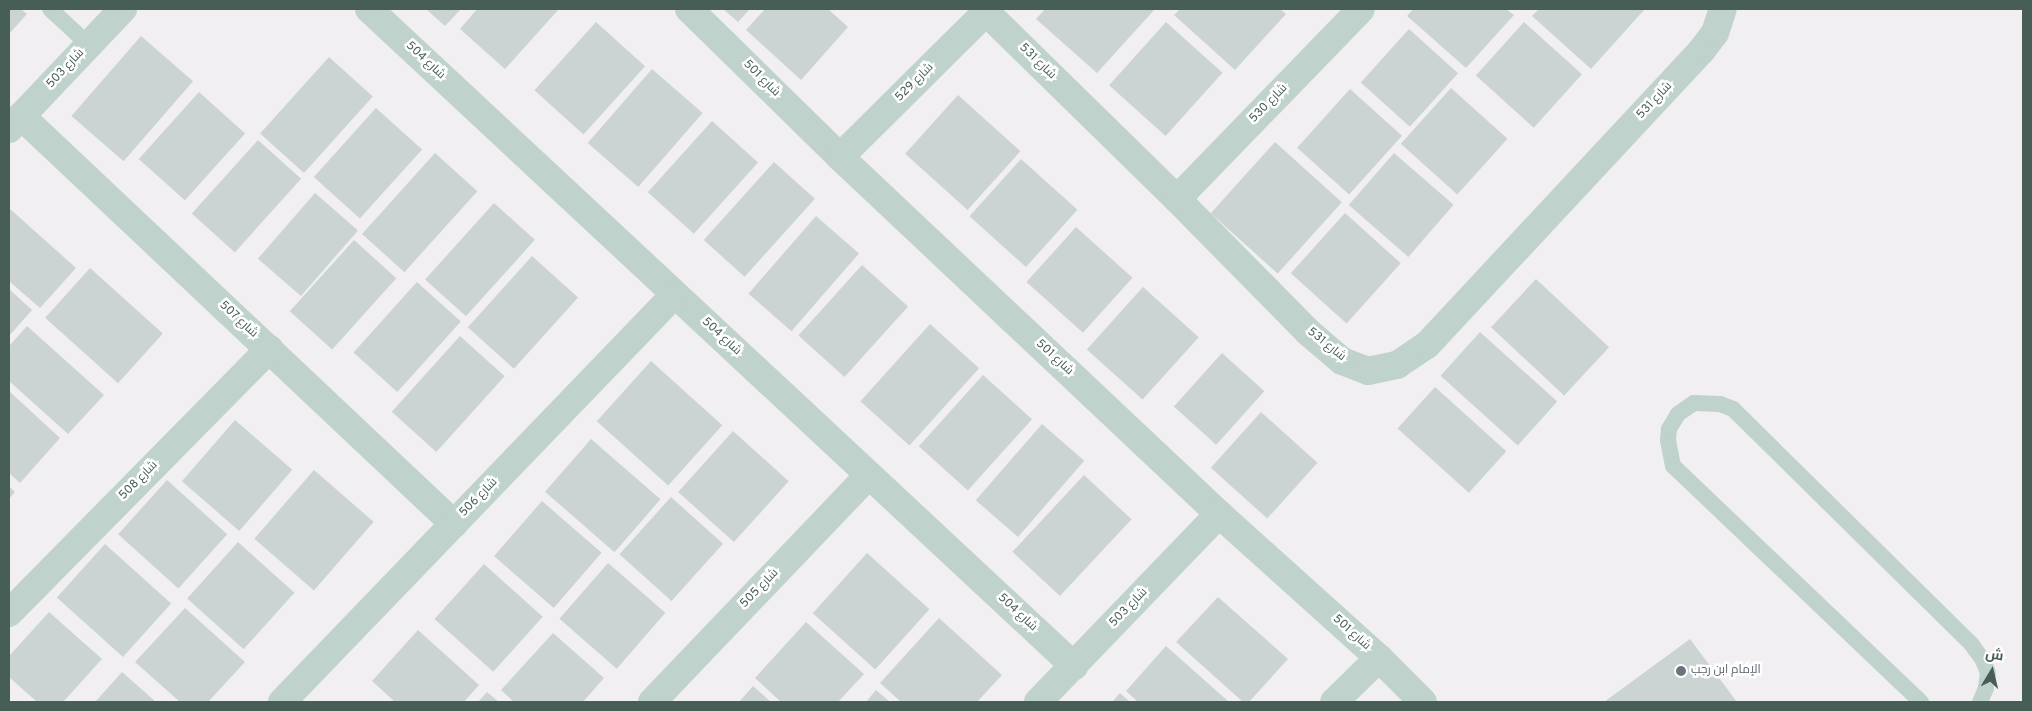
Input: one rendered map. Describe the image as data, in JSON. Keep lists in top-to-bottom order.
{
  "streets": {
    "street": [
      "شارع 504",
      "شارع 531",
      "شارع 503",
      "شارع 501",
      "شارع 529",
      "شارع 530",
      "شارع 507",
      "شارع 508",
      "شارع 506",
      "شارع 505"
    ]
  },
  "crossings": [
    ["شارع 504", "شارع 503"],
    ["شارع 504", "شارع 506"],
    ["شارع 504", "شارع 505"],
    ["شارع 531", "شارع 529"],
    ["شارع 531", "شارع 530"],
    ["شارع 503", "شارع 501"],
    ["شارع 503", "شارع 507"],
    ["شارع 501", "شارع 529"],
    ["شارع 507", "شارع 508"],
    ["شارع 507", "شارع 506"]
  ],
  "places": ["الإمام ابن رجب"],
  "north": "top"
}
